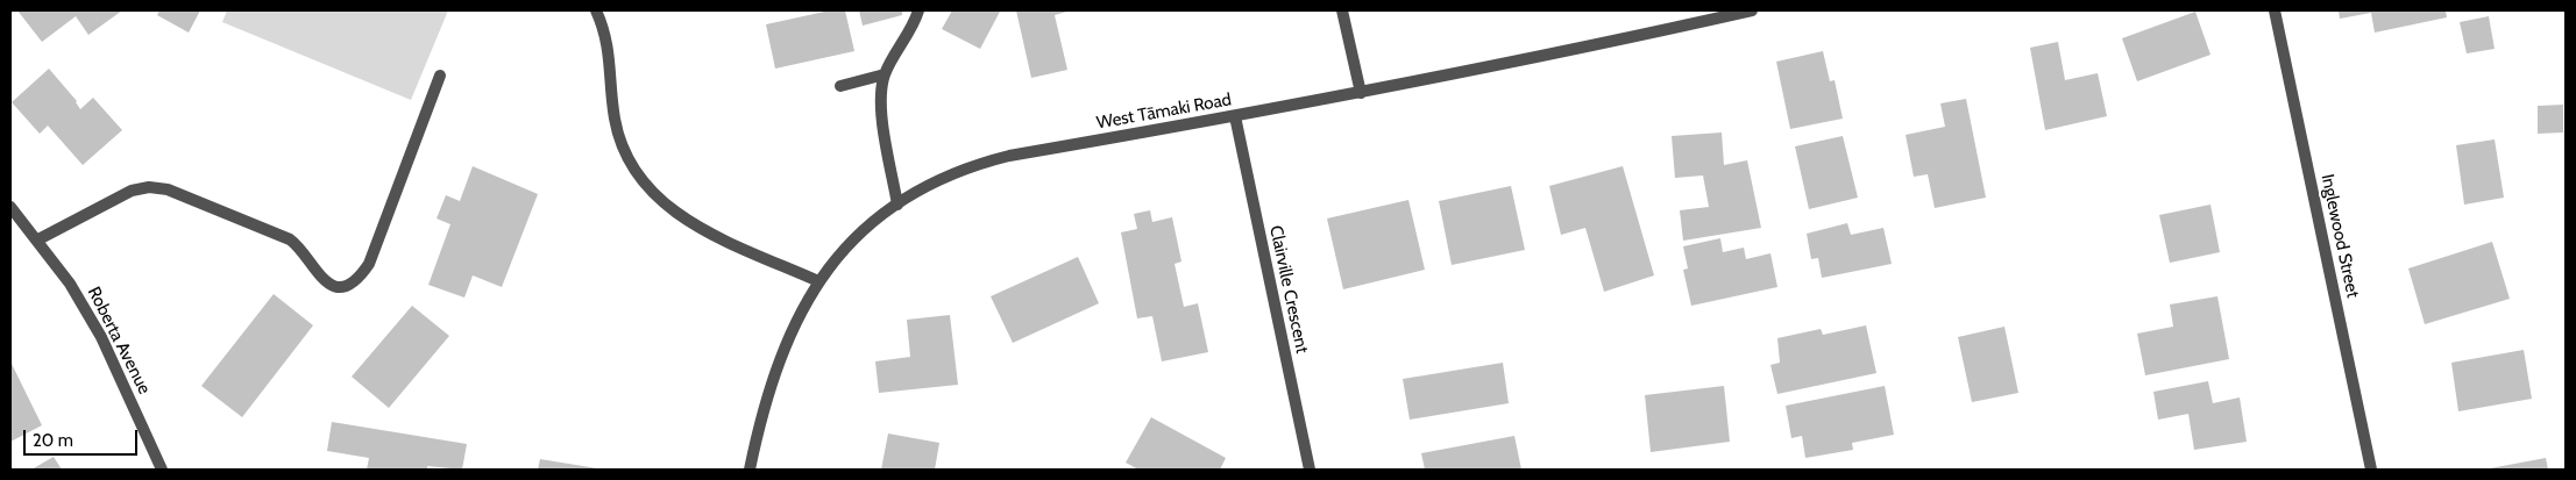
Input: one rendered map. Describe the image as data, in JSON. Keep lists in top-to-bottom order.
{
  "streets": {
    "street": [
      "West Tāmaki Road",
      "Inglewood Street",
      "Clairville Crescent",
      "Roberta Avenue"
    ]
  },
  "crossings": [
    ["West Tāmaki Road", "Clairville Crescent"]
  ],
  "scale_bar": "20 m"
}
